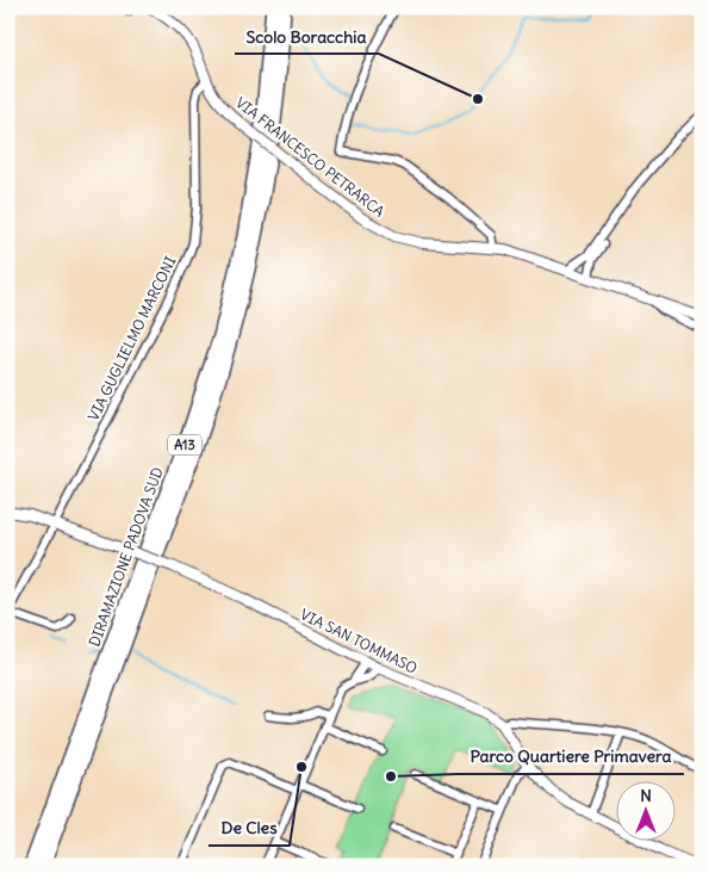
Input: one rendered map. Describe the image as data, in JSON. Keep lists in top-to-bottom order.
{
  "streets": {
    "highway": ["A13", "DIRAMAZIONE PADOVA SUD"],
    "street": ["VIA FRANCESCO PETRARCA", "VIA GUGLIELMO MARCONI", "VIA SAN TOMMASO"]
  },
  "crossings": [
    ["VIA FRANCESCO PETRARCA", "VIA GUGLIELMO MARCONI"]
  ],
  "places": ["Scolo Boracchia", "De Cles", "Parco Quartiere Primavera"],
  "north": "top"
}
